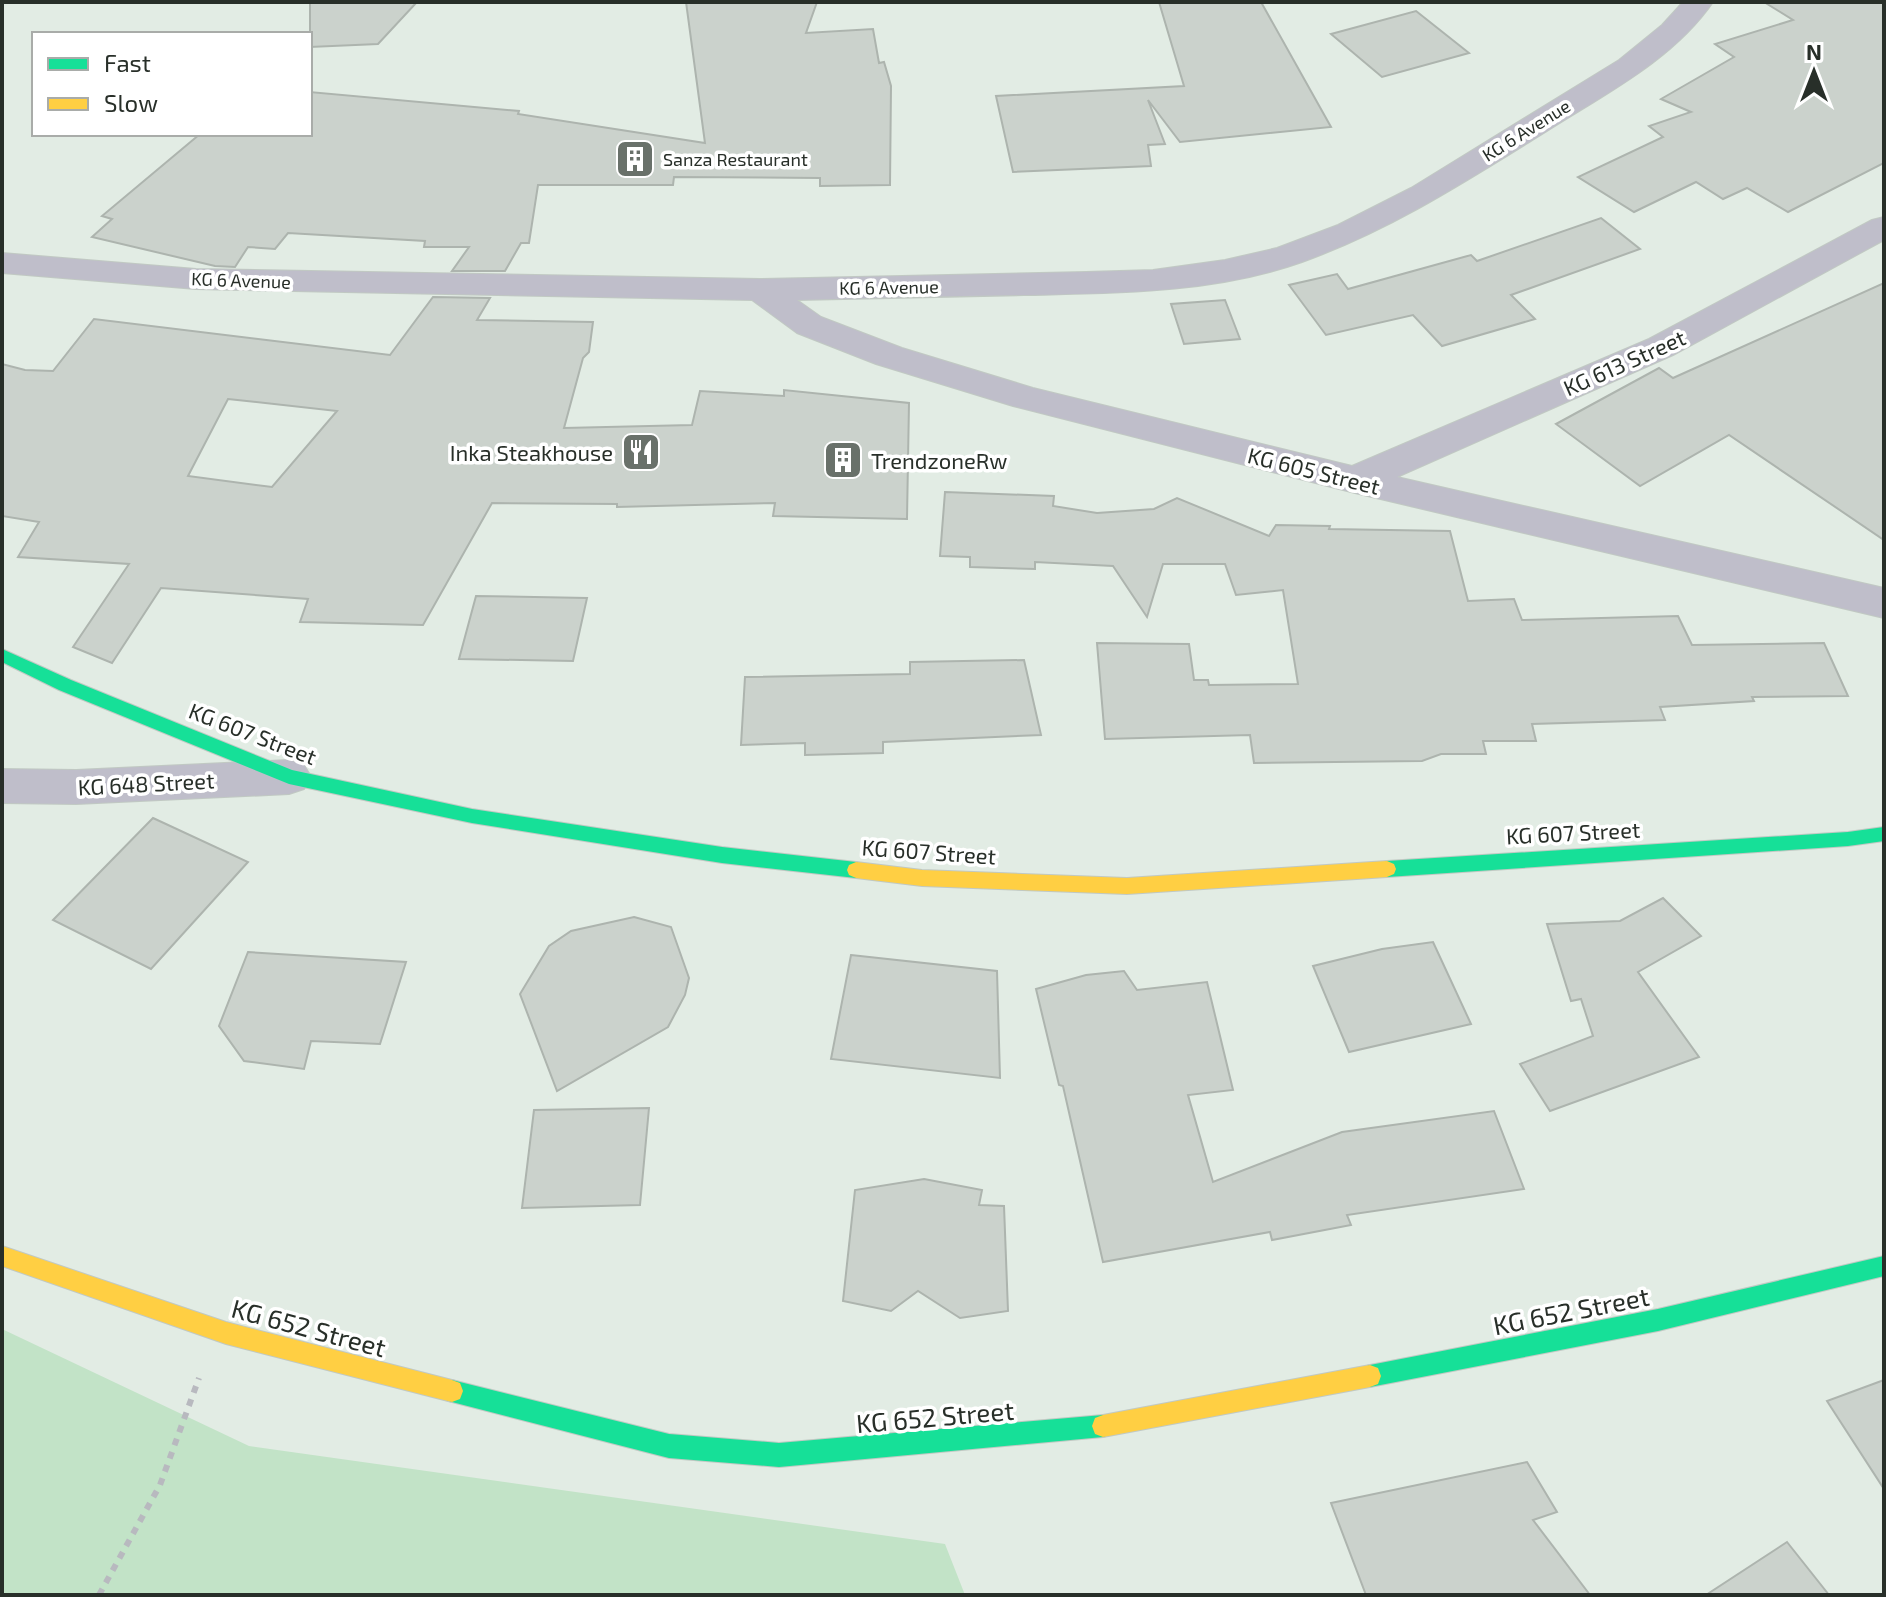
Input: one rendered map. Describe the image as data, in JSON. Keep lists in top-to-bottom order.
{
  "streets": {
    "street": [
      "KG 6 Avenue",
      "KG 613 Street",
      "KG 605 Street",
      "KG 607 Street",
      "KG 648 Street",
      "KG 652 Street"
    ]
  },
  "crossings": [
    ["KG 6 Avenue", "KG 605 Street"],
    ["KG 613 Street", "KG 605 Street"],
    ["KG 607 Street", "KG 648 Street"]
  ],
  "places": {
    "building": ["Sanza Restaurant", "TrendzoneRw"],
    "restaurant": ["Inka Steakhouse"]
  },
  "legend": ["Fast", "Slow"],
  "north": "top"
}
